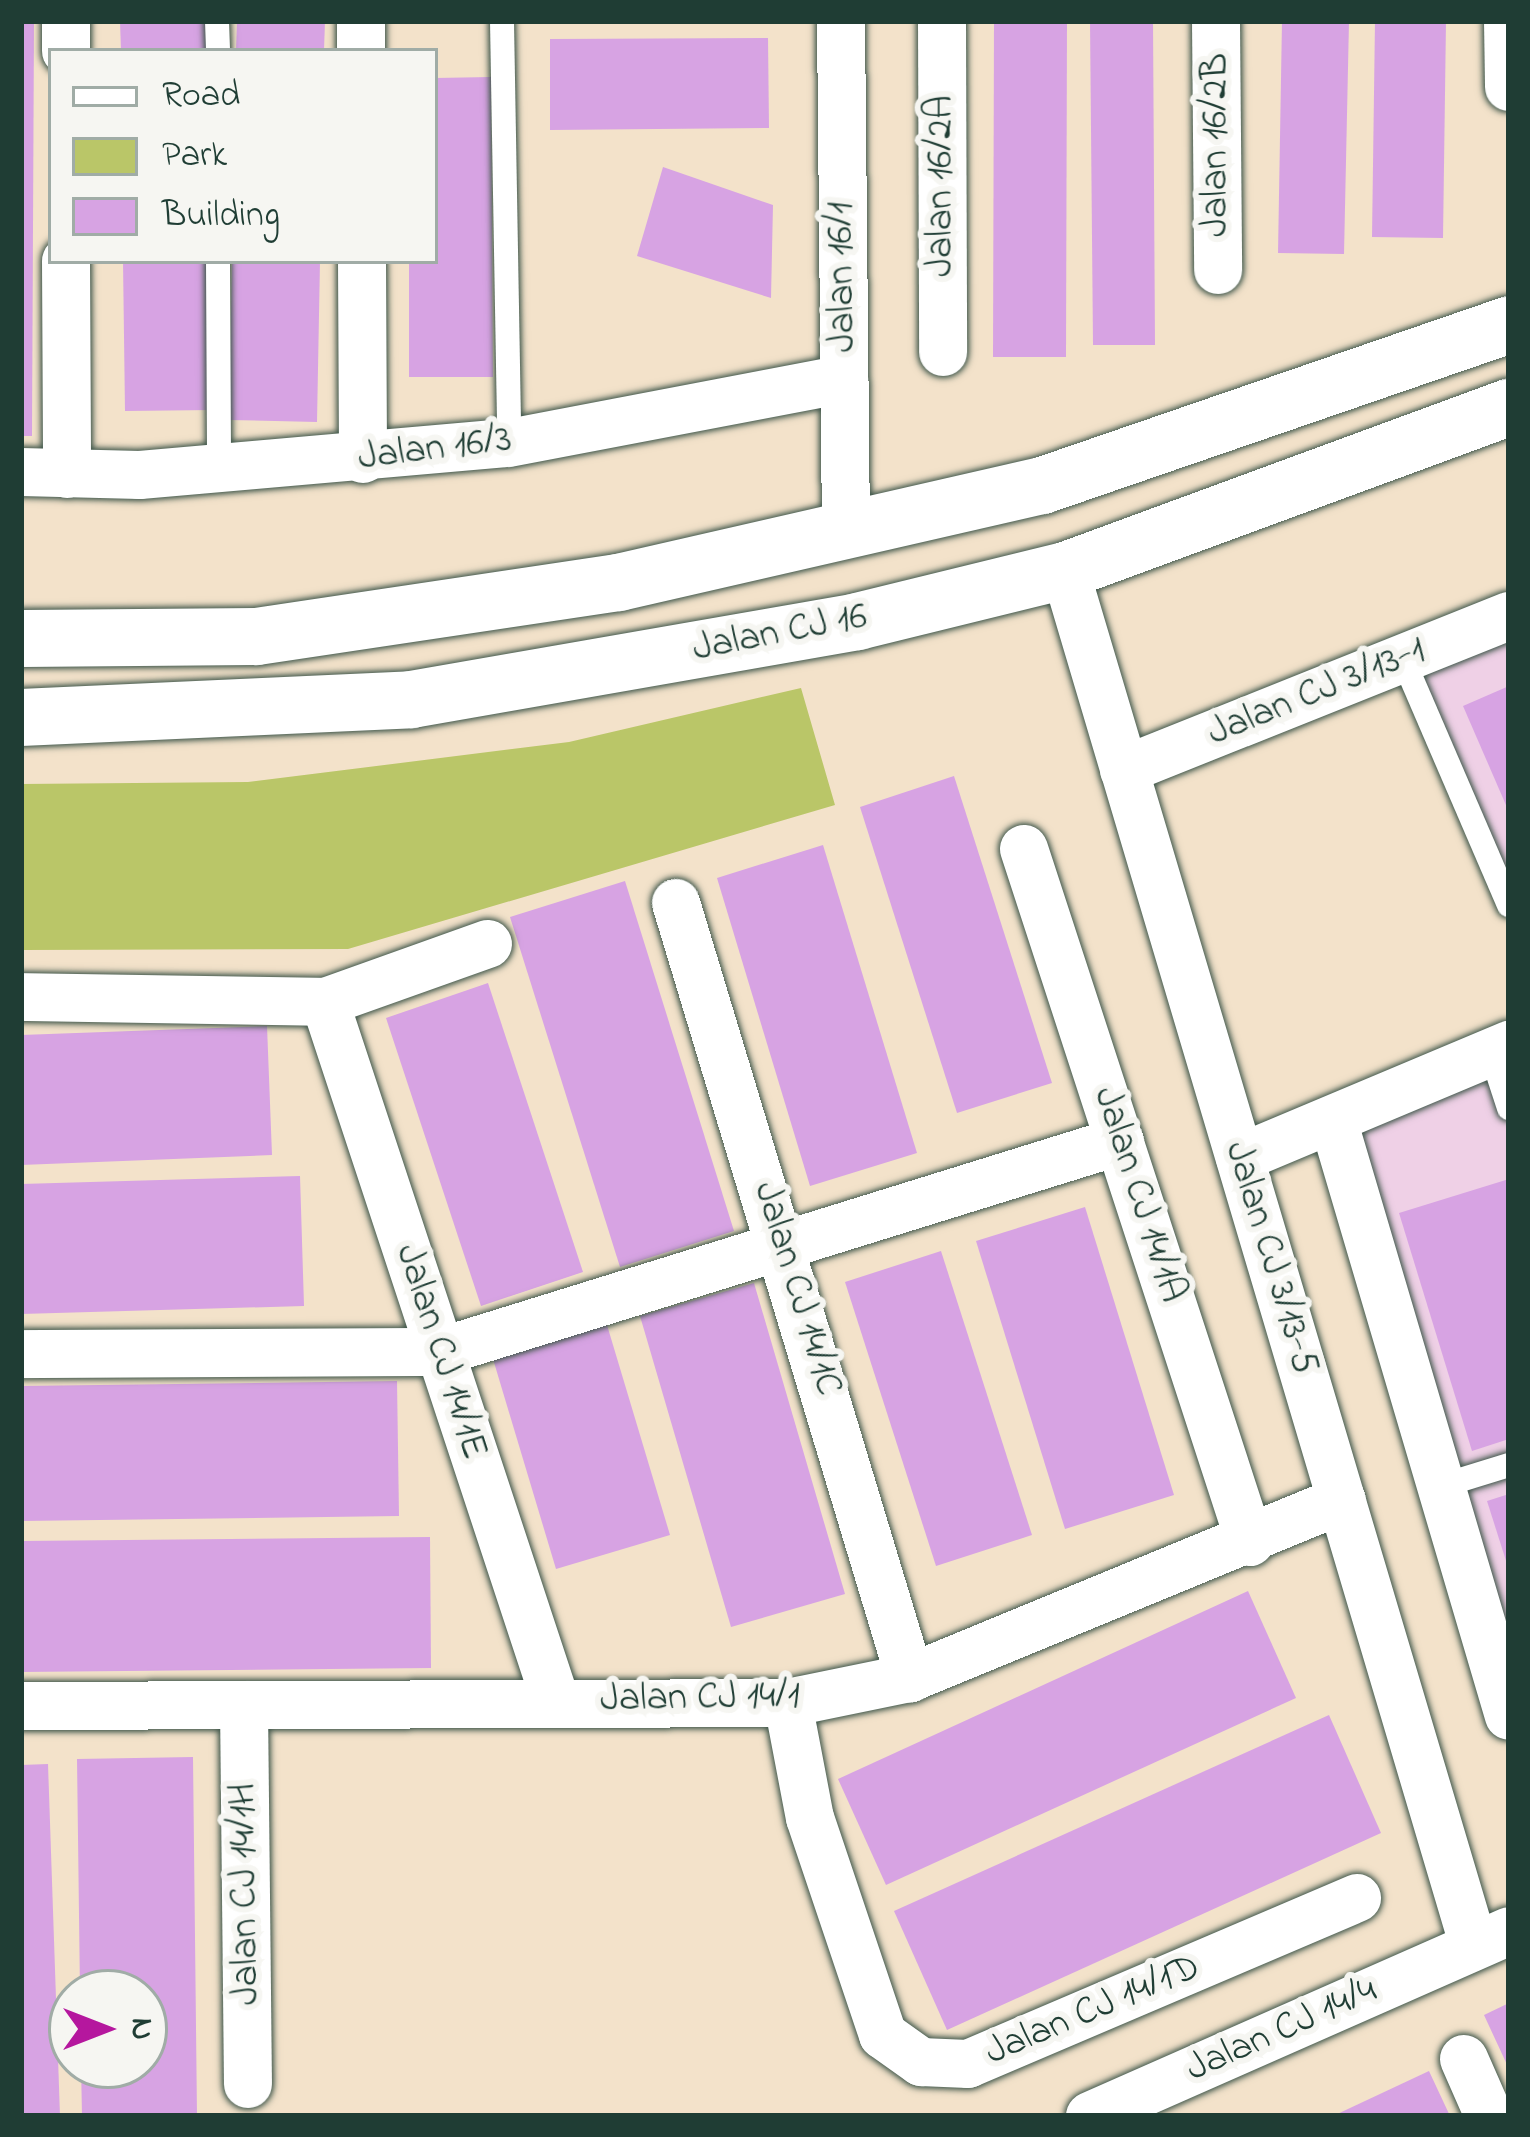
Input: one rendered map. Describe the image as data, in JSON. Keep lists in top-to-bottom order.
{
  "streets": {
    "street": [
      "Jalan 16/2B",
      "Jalan 16/2A",
      "Jalan 16/1",
      "Jalan 16/3",
      "Jalan CJ 16",
      "Jalan CJ 3/13-1",
      "Jalan CJ 14/1A",
      "Jalan CJ 3/13-5",
      "Jalan CJ 14/1C",
      "Jalan CJ 14/1E",
      "Jalan CJ 14/1",
      "Jalan CJ 14/1H",
      "Jalan CJ 14/1D",
      "Jalan CJ 14/4"
    ]
  },
  "crossings": [
    ["Jalan 16/1", "Jalan 16/3"],
    ["Jalan CJ 16", "Jalan CJ 3/13-5"],
    ["Jalan CJ 3/13-1", "Jalan CJ 3/13-5"],
    ["Jalan CJ 14/1A", "Jalan CJ 14/1"],
    ["Jalan CJ 3/13-5", "Jalan CJ 14/1"],
    ["Jalan CJ 3/13-5", "Jalan CJ 14/4"],
    ["Jalan CJ 14/1C", "Jalan CJ 14/1"],
    ["Jalan CJ 14/1E", "Jalan CJ 14/1"],
    ["Jalan CJ 14/1", "Jalan CJ 14/1H"],
    ["Jalan CJ 14/1", "Jalan CJ 14/1D"]
  ],
  "legend": ["Road", "Park", "Building"],
  "north": "right"
}
